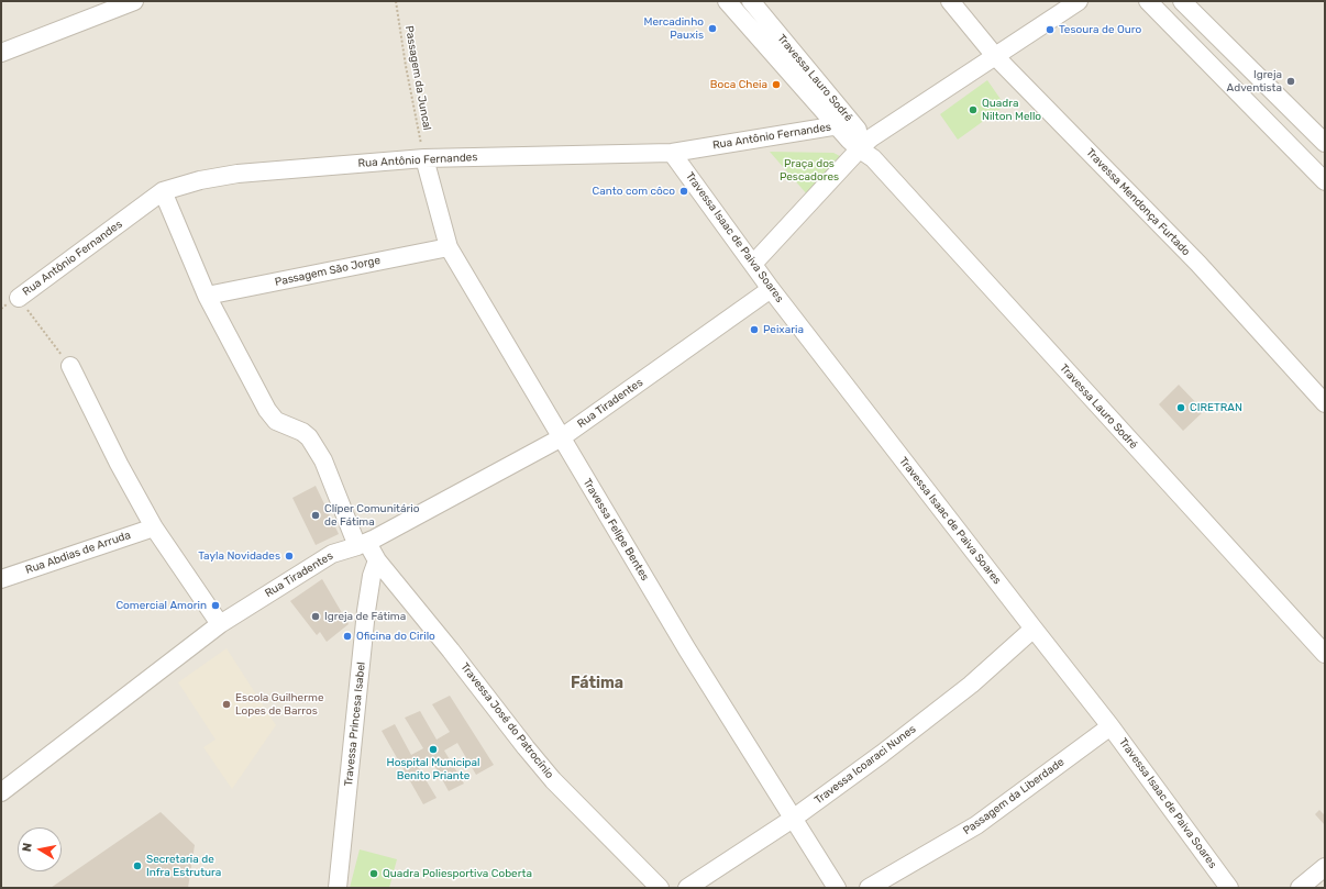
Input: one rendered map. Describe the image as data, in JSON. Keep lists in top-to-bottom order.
{
  "streets": {
    "street": [
      "Travessa Lauro Sodré",
      "Rua Antônio Fernandes",
      "Travessa Mendonça Furtado",
      "Travessa Isaac de Paiva Soares",
      "Passagem São Jorge",
      "Rua Tiradentes",
      "Travessa Felipe Bentes",
      "Rua Abdias de Arruda",
      "Travessa José do Patrocínio",
      "Travessa Princesa Isabel",
      "Travessa Icoaraci Nunes",
      "Passagem da Liberdade"
    ],
    "path": ["Passagem da Juncal"]
  },
  "crossings": [
    ["Passagem da Juncal", "Rua Antônio Fernandes"],
    ["Passagem da Juncal", "Travessa Felipe Bentes"],
    ["Travessa Lauro Sodré", "Rua Antônio Fernandes"],
    ["Rua Antônio Fernandes", "Travessa Mendonça Furtado"],
    ["Rua Antônio Fernandes", "Travessa Isaac de Paiva Soares"],
    ["Rua Antônio Fernandes", "Travessa Felipe Bentes"],
    ["Rua Antônio Fernandes", "Travessa José do Patrocínio"],
    ["Travessa Isaac de Paiva Soares", "Rua Tiradentes"],
    ["Travessa Isaac de Paiva Soares", "Travessa Icoaraci Nunes"],
    ["Travessa Isaac de Paiva Soares", "Passagem da Liberdade"],
    ["Passagem São Jorge", "Travessa Felipe Bentes"],
    ["Passagem São Jorge", "Travessa José do Patrocínio"],
    ["Rua Tiradentes", "Travessa Felipe Bentes"],
    ["Rua Tiradentes", "Travessa José do Patrocínio"],
    ["Travessa Felipe Bentes", "Travessa Icoaraci Nunes"],
    ["Travessa José do Patrocínio", "Travessa Princesa Isabel"]
  ],
  "districts": ["Fátima"],
  "parks": ["Praça dos Pescadores"],
  "places": [
    "Mercadinho Pauxis",
    "Tesoura de Ouro",
    "Igreja Adventista",
    "Boca Cheia",
    "Quadra Nilton Mello",
    "Canto com côco",
    "Peixaria",
    "CIRETRAN",
    "Clíper Comunitário de Fátima",
    "Tayla Novidades",
    "Comercial Amorin",
    "Igreja de Fátima",
    "Oficina do Cirilo",
    "Escola Guilherme Lopes de Barros",
    "Hospital Municipal Benito Priante",
    "Secretaria de Infra Estrutura",
    "Quadra Poliesportiva Coberta"
  ],
  "north": "left"
}
